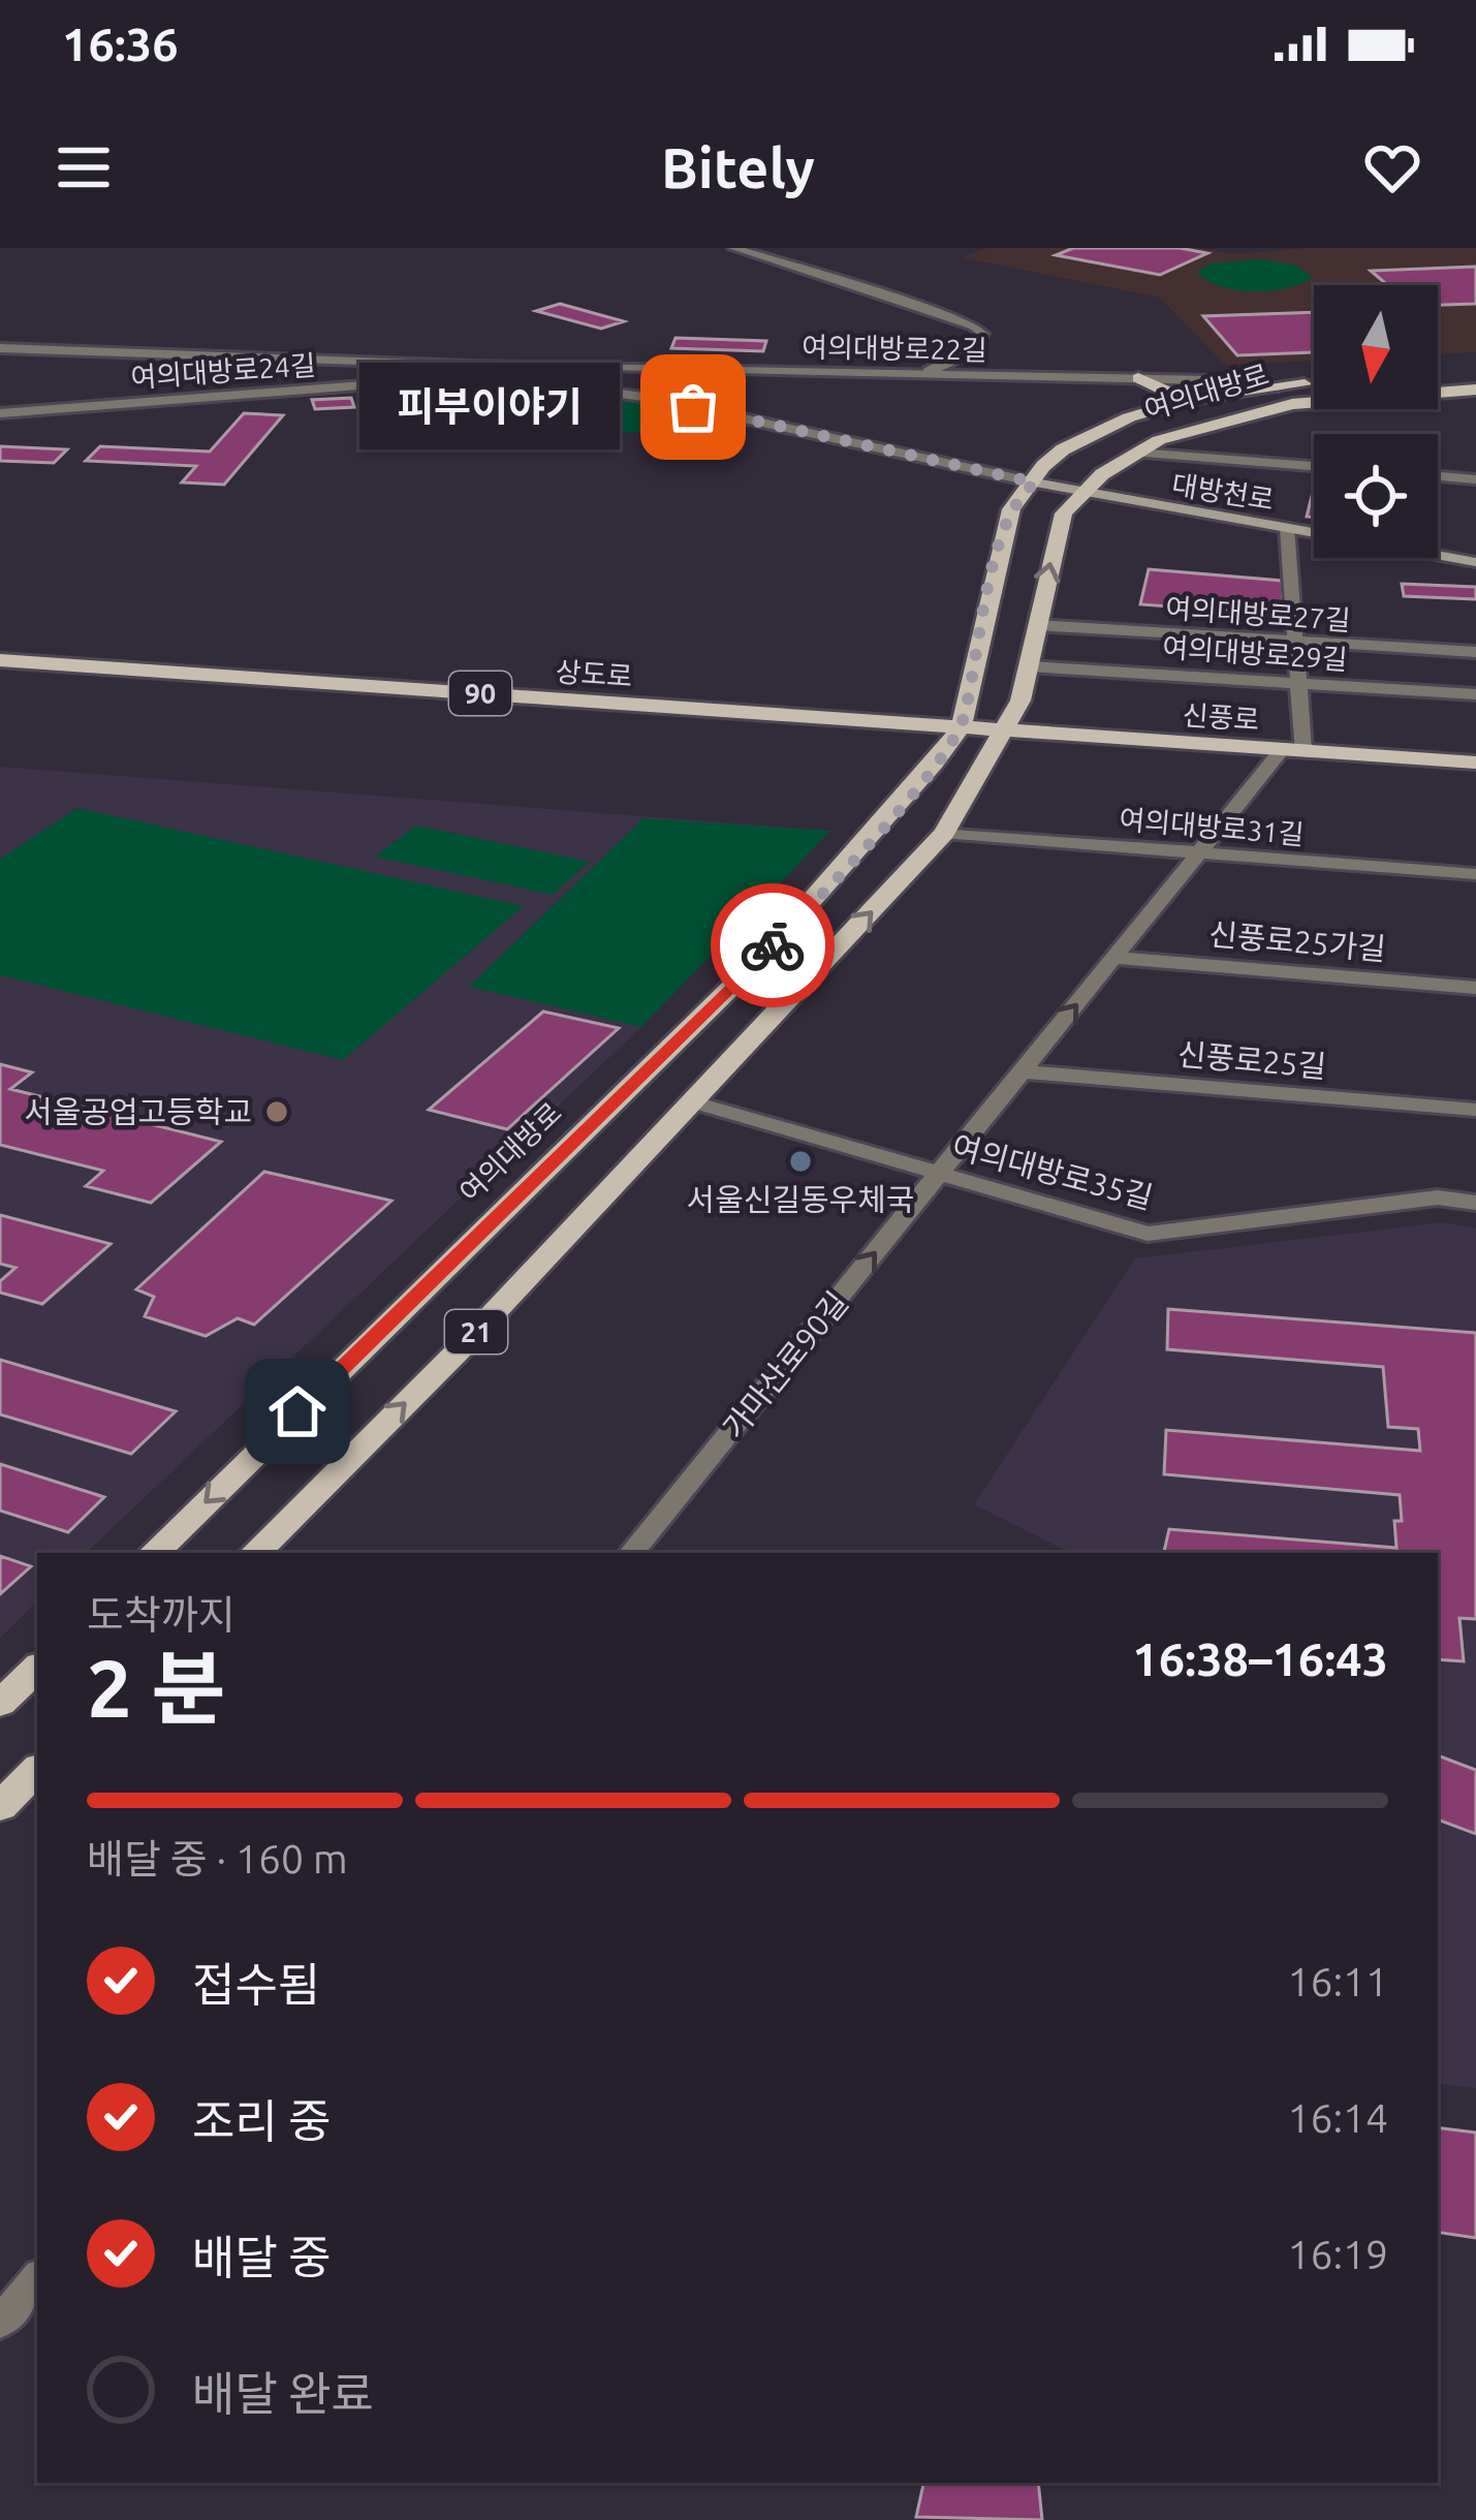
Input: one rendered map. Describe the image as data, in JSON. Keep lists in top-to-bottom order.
{
  "streets": {
    "main road": [
      "여의대방로",
      "대방천로",
      "상도로",
      "90",
      "신풍로",
      "21"
    ],
    "street": [
      "여의대방로22길",
      "여의대방로24길",
      "여의대방로27길",
      "여의대방로29길",
      "여의대방로31길",
      "신풍로25가길",
      "신풍로25길",
      "여의대방로35길",
      "가마산로90길"
    ]
  },
  "crossings": [
    ["여의대방로22길", "여의대방로24길"],
    ["여의대방로22길", "여의대방로"],
    ["여의대방로", "대방천로"],
    ["여의대방로", "여의대방로27길"],
    ["여의대방로", "여의대방로29길"],
    ["여의대방로", "상도로"],
    ["여의대방로", "신풍로"],
    ["여의대방로", "여의대방로31길"],
    ["여의대방로", "여의대방로35길"],
    ["상도로", "신풍로"],
    ["여의대방로35길", "가마산로90길"]
  ],
  "one_way": ["가마산로90길"],
  "places": ["피부이야기", "서울공업고등학교", "서울신길동우체국"],
  "north": "bottom",
  "page": {
    "status": "16:36",
    "header": "Bitely",
    "bubble": "피부이야기",
    "heading": ["2 분", "도착까지", "16:38–16:43"],
    "bar": "배달 중 · 160 m",
    "list": [
      ["접수됨", "16:11"],
      ["조리 중", "16:14"],
      ["배달 중", "16:19"],
      "배달 완료"
    ]
  }
}
